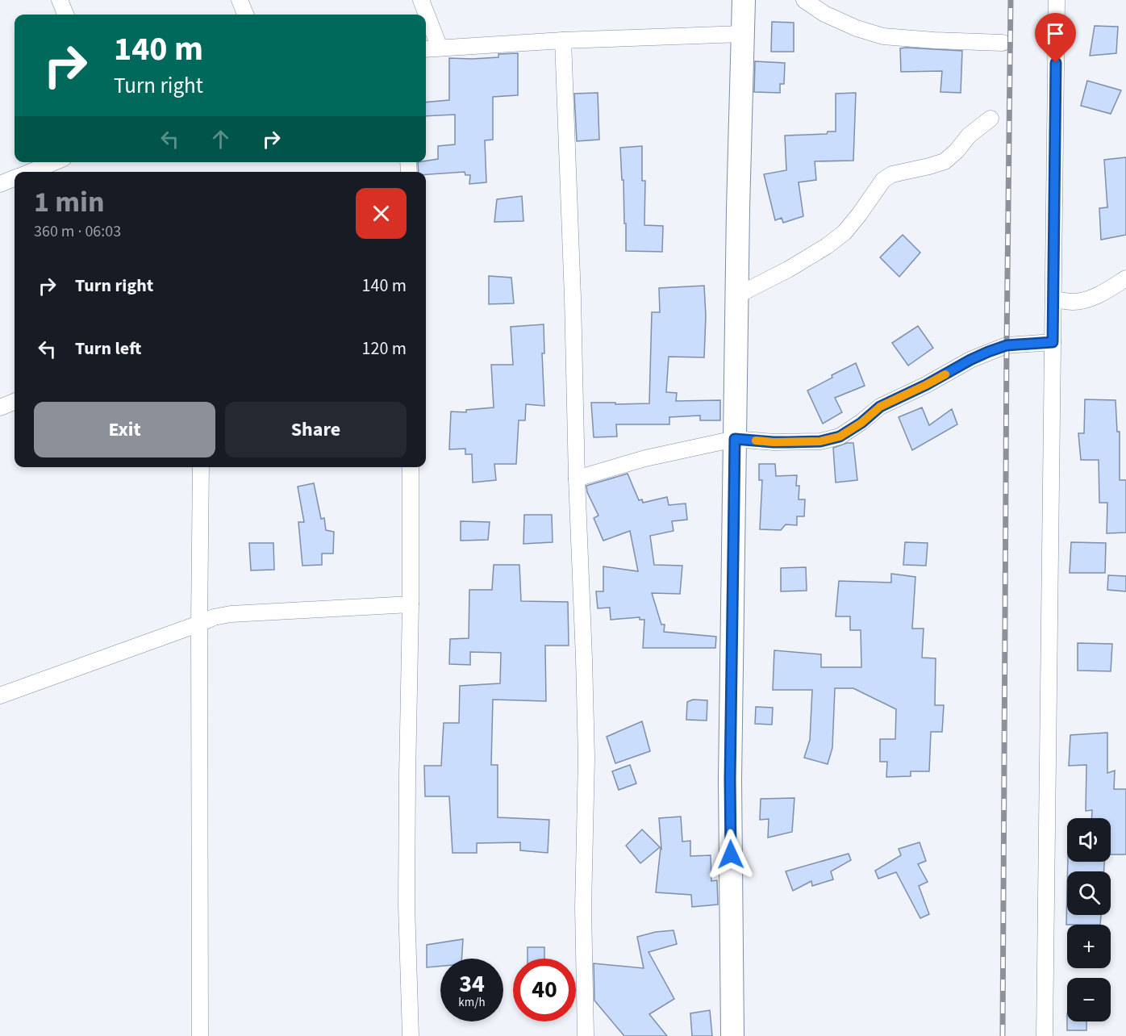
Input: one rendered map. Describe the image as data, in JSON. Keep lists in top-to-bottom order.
{
  "page": {
    "turn": ["140 m", "Turn right"],
    "heading": ["1 min", "360 m · 06:03"],
    "list": [
      {
        "name": "Turn right",
        "value": "140 m"
      },
      {
        "name": "Turn left",
        "value": "120 m"
      }
    ],
    "buttons": ["Exit", "Share"],
    "map_buttons": ["+", "−"],
    "speed": "34 km/h",
    "limit": "40"
  }
}
